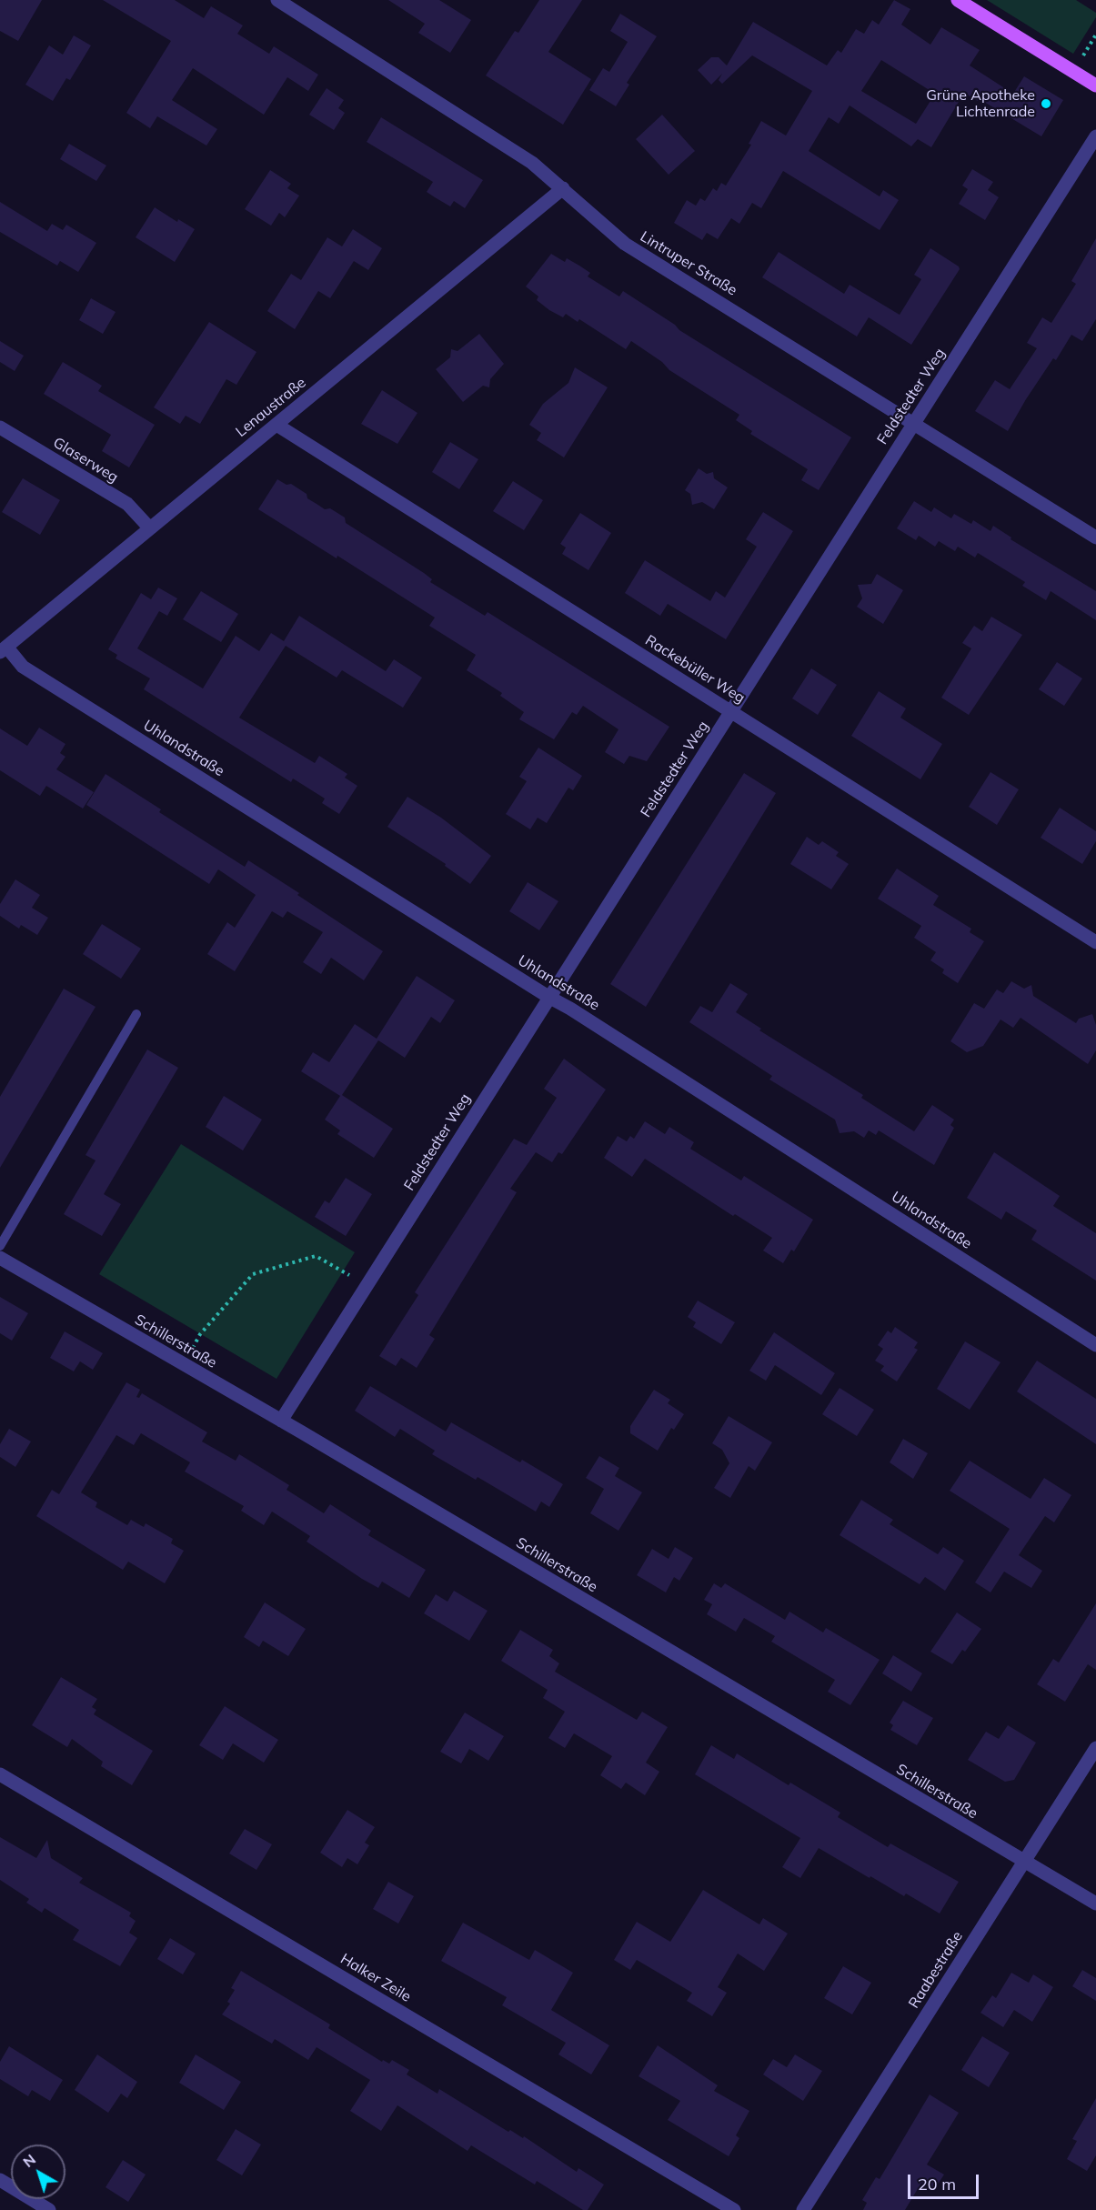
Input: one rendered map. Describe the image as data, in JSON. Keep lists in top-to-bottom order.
{
  "streets": {
    "street": [
      "Lintruper Straße",
      "Feldstedter Weg",
      "Lenaustraße",
      "Glaserweg",
      "Rackebüller Weg",
      "Uhlandstraße",
      "Schillerstraße",
      "Raabestraße",
      "Halker Zeile"
    ]
  },
  "crossings": [
    ["Lintruper Straße", "Feldstedter Weg"],
    ["Lintruper Straße", "Lenaustraße"],
    ["Feldstedter Weg", "Rackebüller Weg"],
    ["Feldstedter Weg", "Uhlandstraße"],
    ["Feldstedter Weg", "Schillerstraße"],
    ["Lenaustraße", "Glaserweg"],
    ["Lenaustraße", "Rackebüller Weg"],
    ["Lenaustraße", "Uhlandstraße"],
    ["Schillerstraße", "Raabestraße"]
  ],
  "places": ["Grüne Apotheke Lichtenrade"],
  "scale_bar": "20 m",
  "north": "top left"
}
